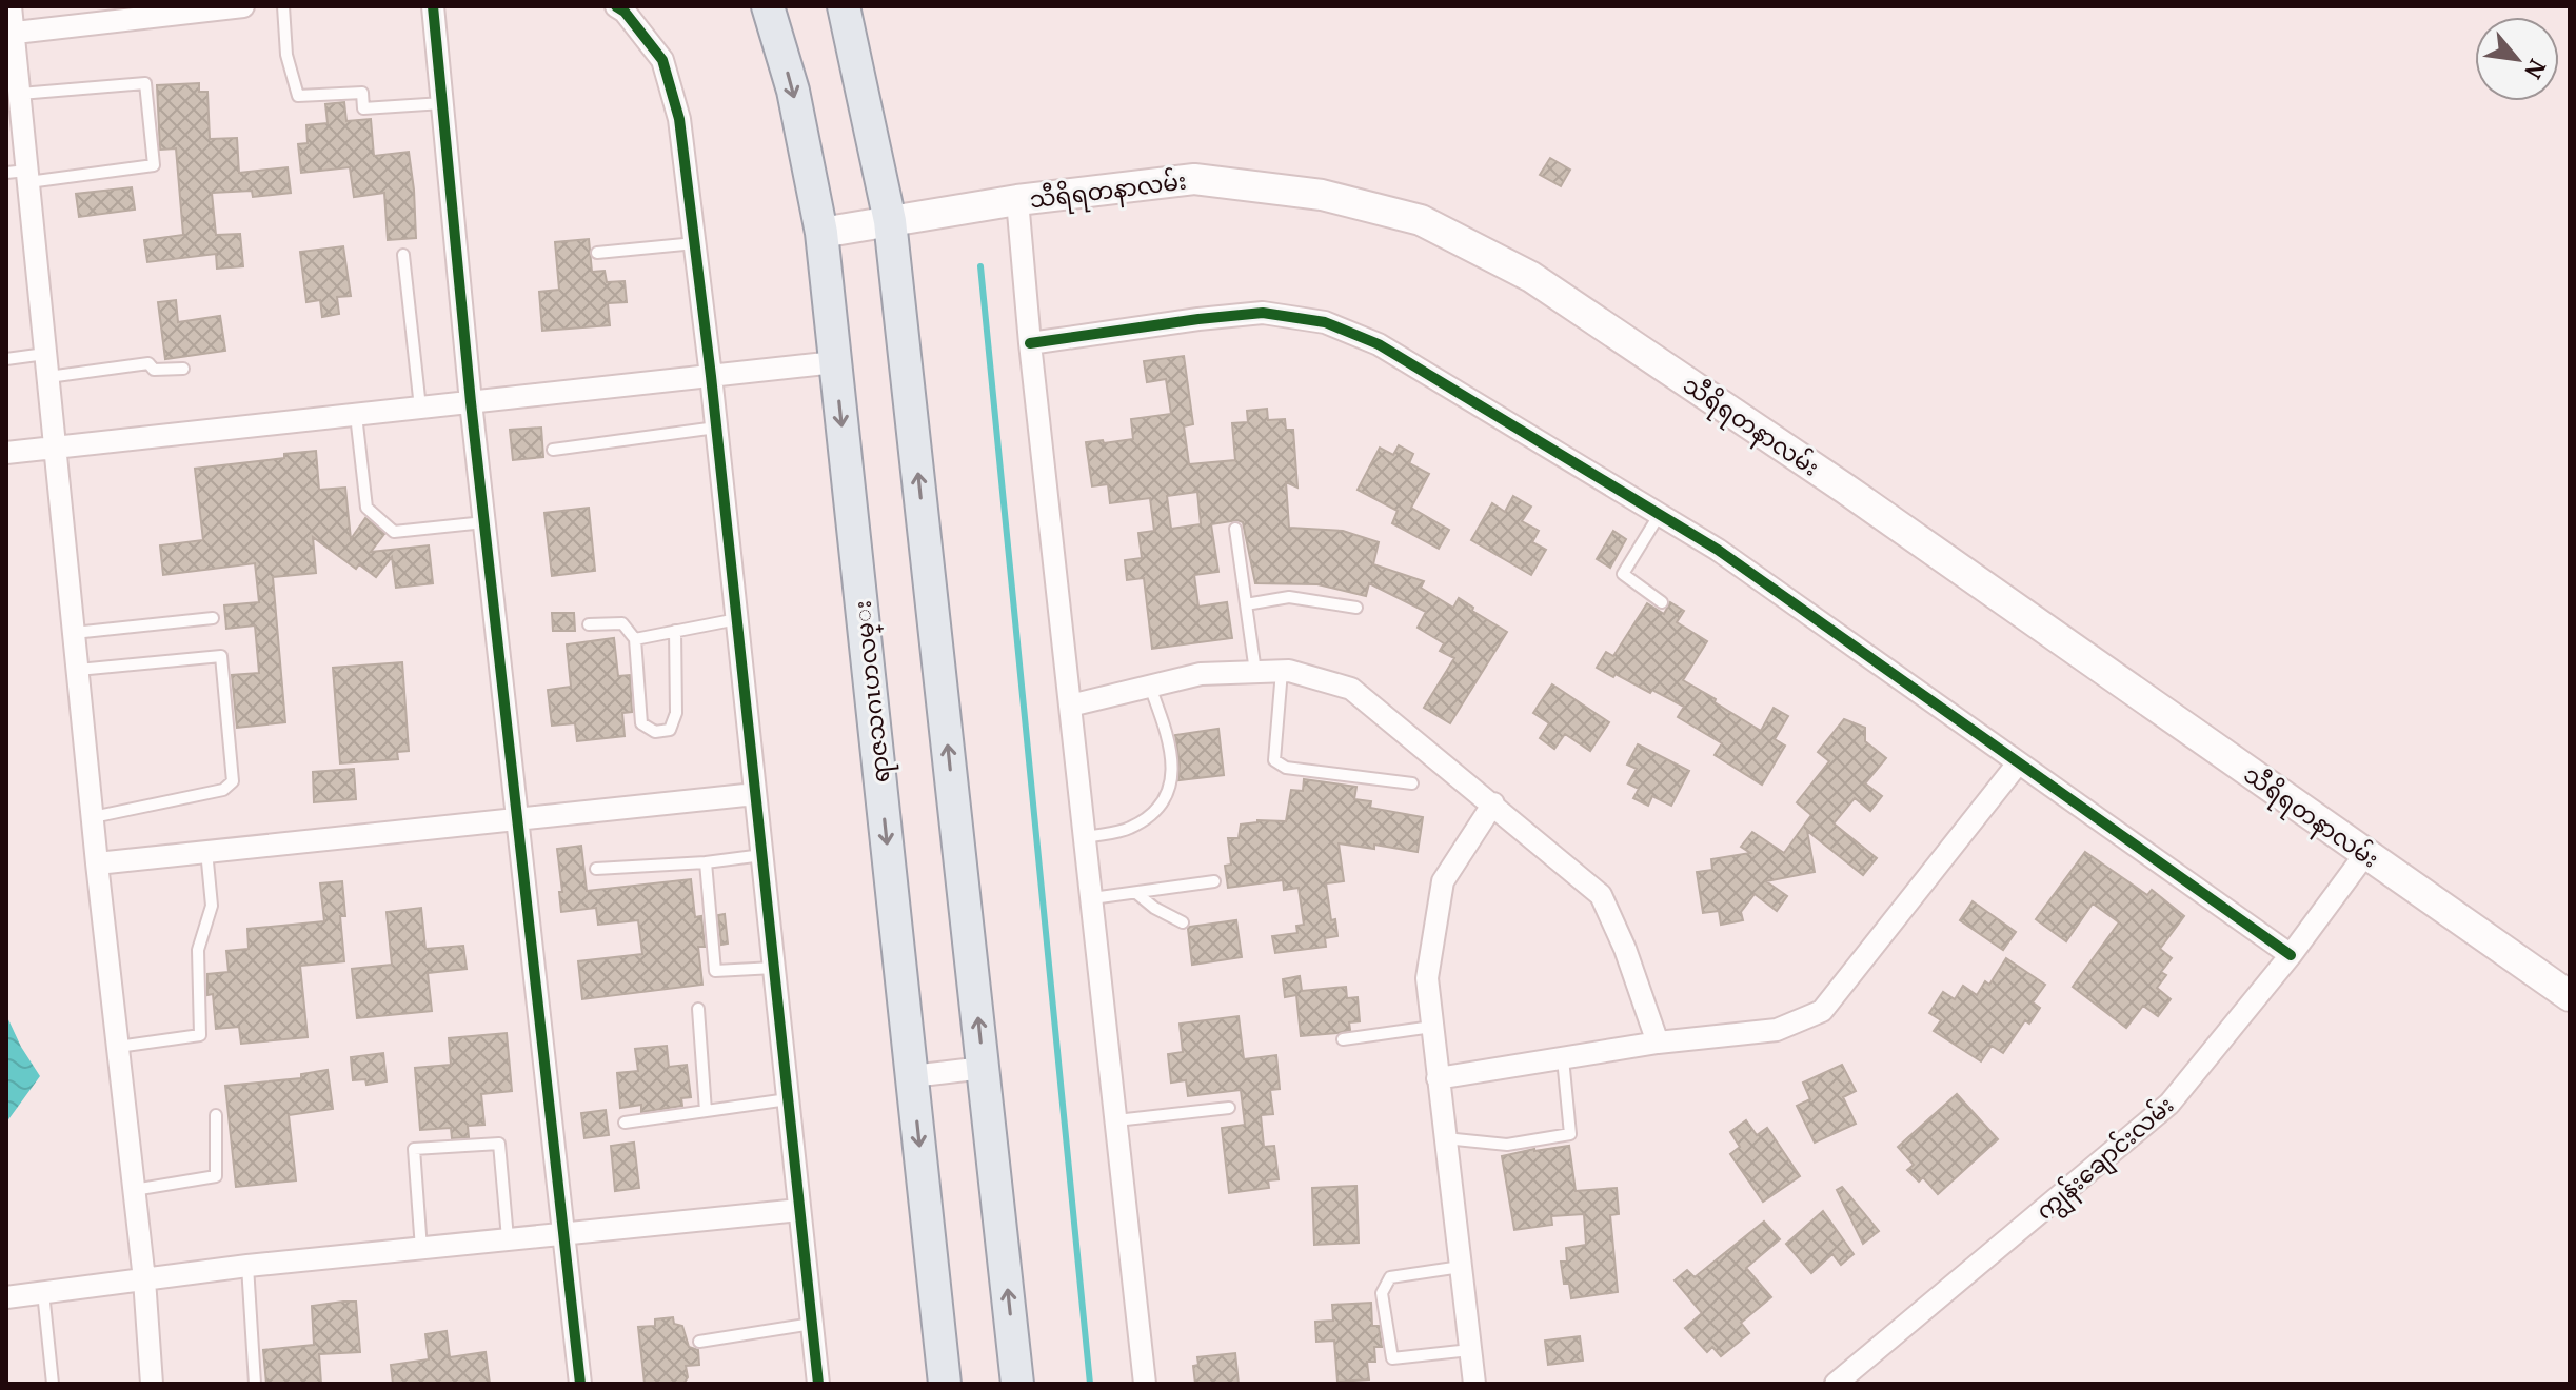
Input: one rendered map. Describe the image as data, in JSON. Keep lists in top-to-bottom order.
{
  "streets": {
    "main road": ["သီရိရတနာလမ်း", "ရာဇသဂၤဟလမ္း"],
    "street": ["ကျွန်းချောင်းလမ်း"]
  },
  "crossings": [
    ["သီရိရတနာလမ်း", "ရာဇသဂၤဟလမ္း"],
    ["သီရိရတနာလမ်း", "ကျွန်းချောင်းလမ်း"]
  ],
  "north": "bottom right"
}
